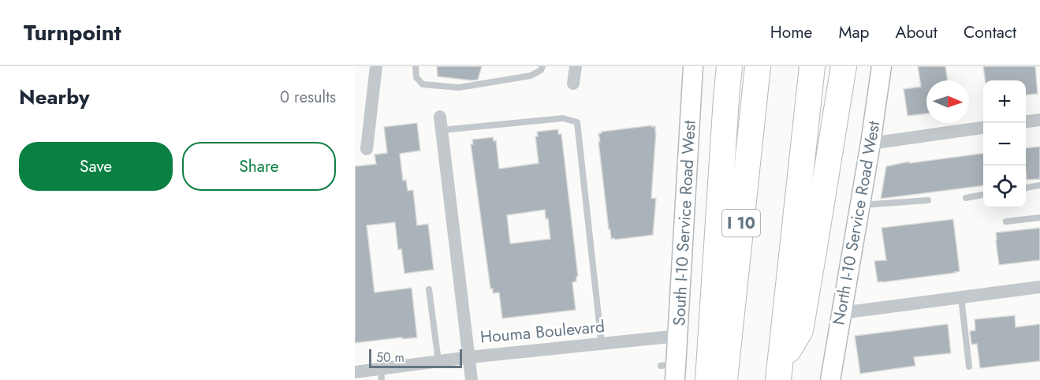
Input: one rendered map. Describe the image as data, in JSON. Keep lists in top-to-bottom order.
{
  "streets": {
    "highway": ["I 10"],
    "street": ["South I-10 Service Road West", "North I-10 Service Road West", "Houma Boulevard"]
  },
  "crossings": [
    ["South I-10 Service Road West", "Houma Boulevard"]
  ],
  "scale_bar": "50 m",
  "north": "right",
  "page": {
    "header": "Turnpoint",
    "nav": [
      "Home",
      "Map",
      "About",
      "Contact"
    ],
    "heading": ["Nearby", "0 results"],
    "map_buttons": ["+", "−"],
    "buttons": ["Save", "Share"],
    "scale": "50 m"
  }
}
